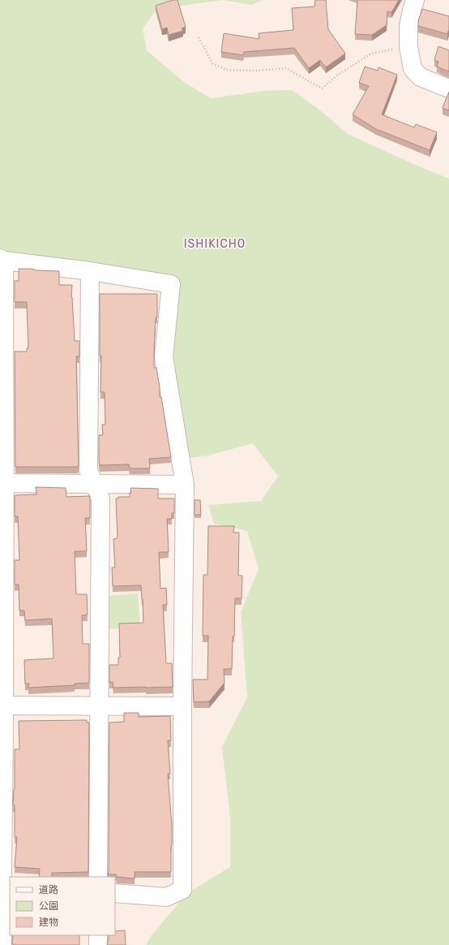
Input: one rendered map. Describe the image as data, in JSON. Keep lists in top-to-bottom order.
{
  "districts": ["ISHIKICHO"],
  "legend": ["道路", "公園", "建物"]
}
